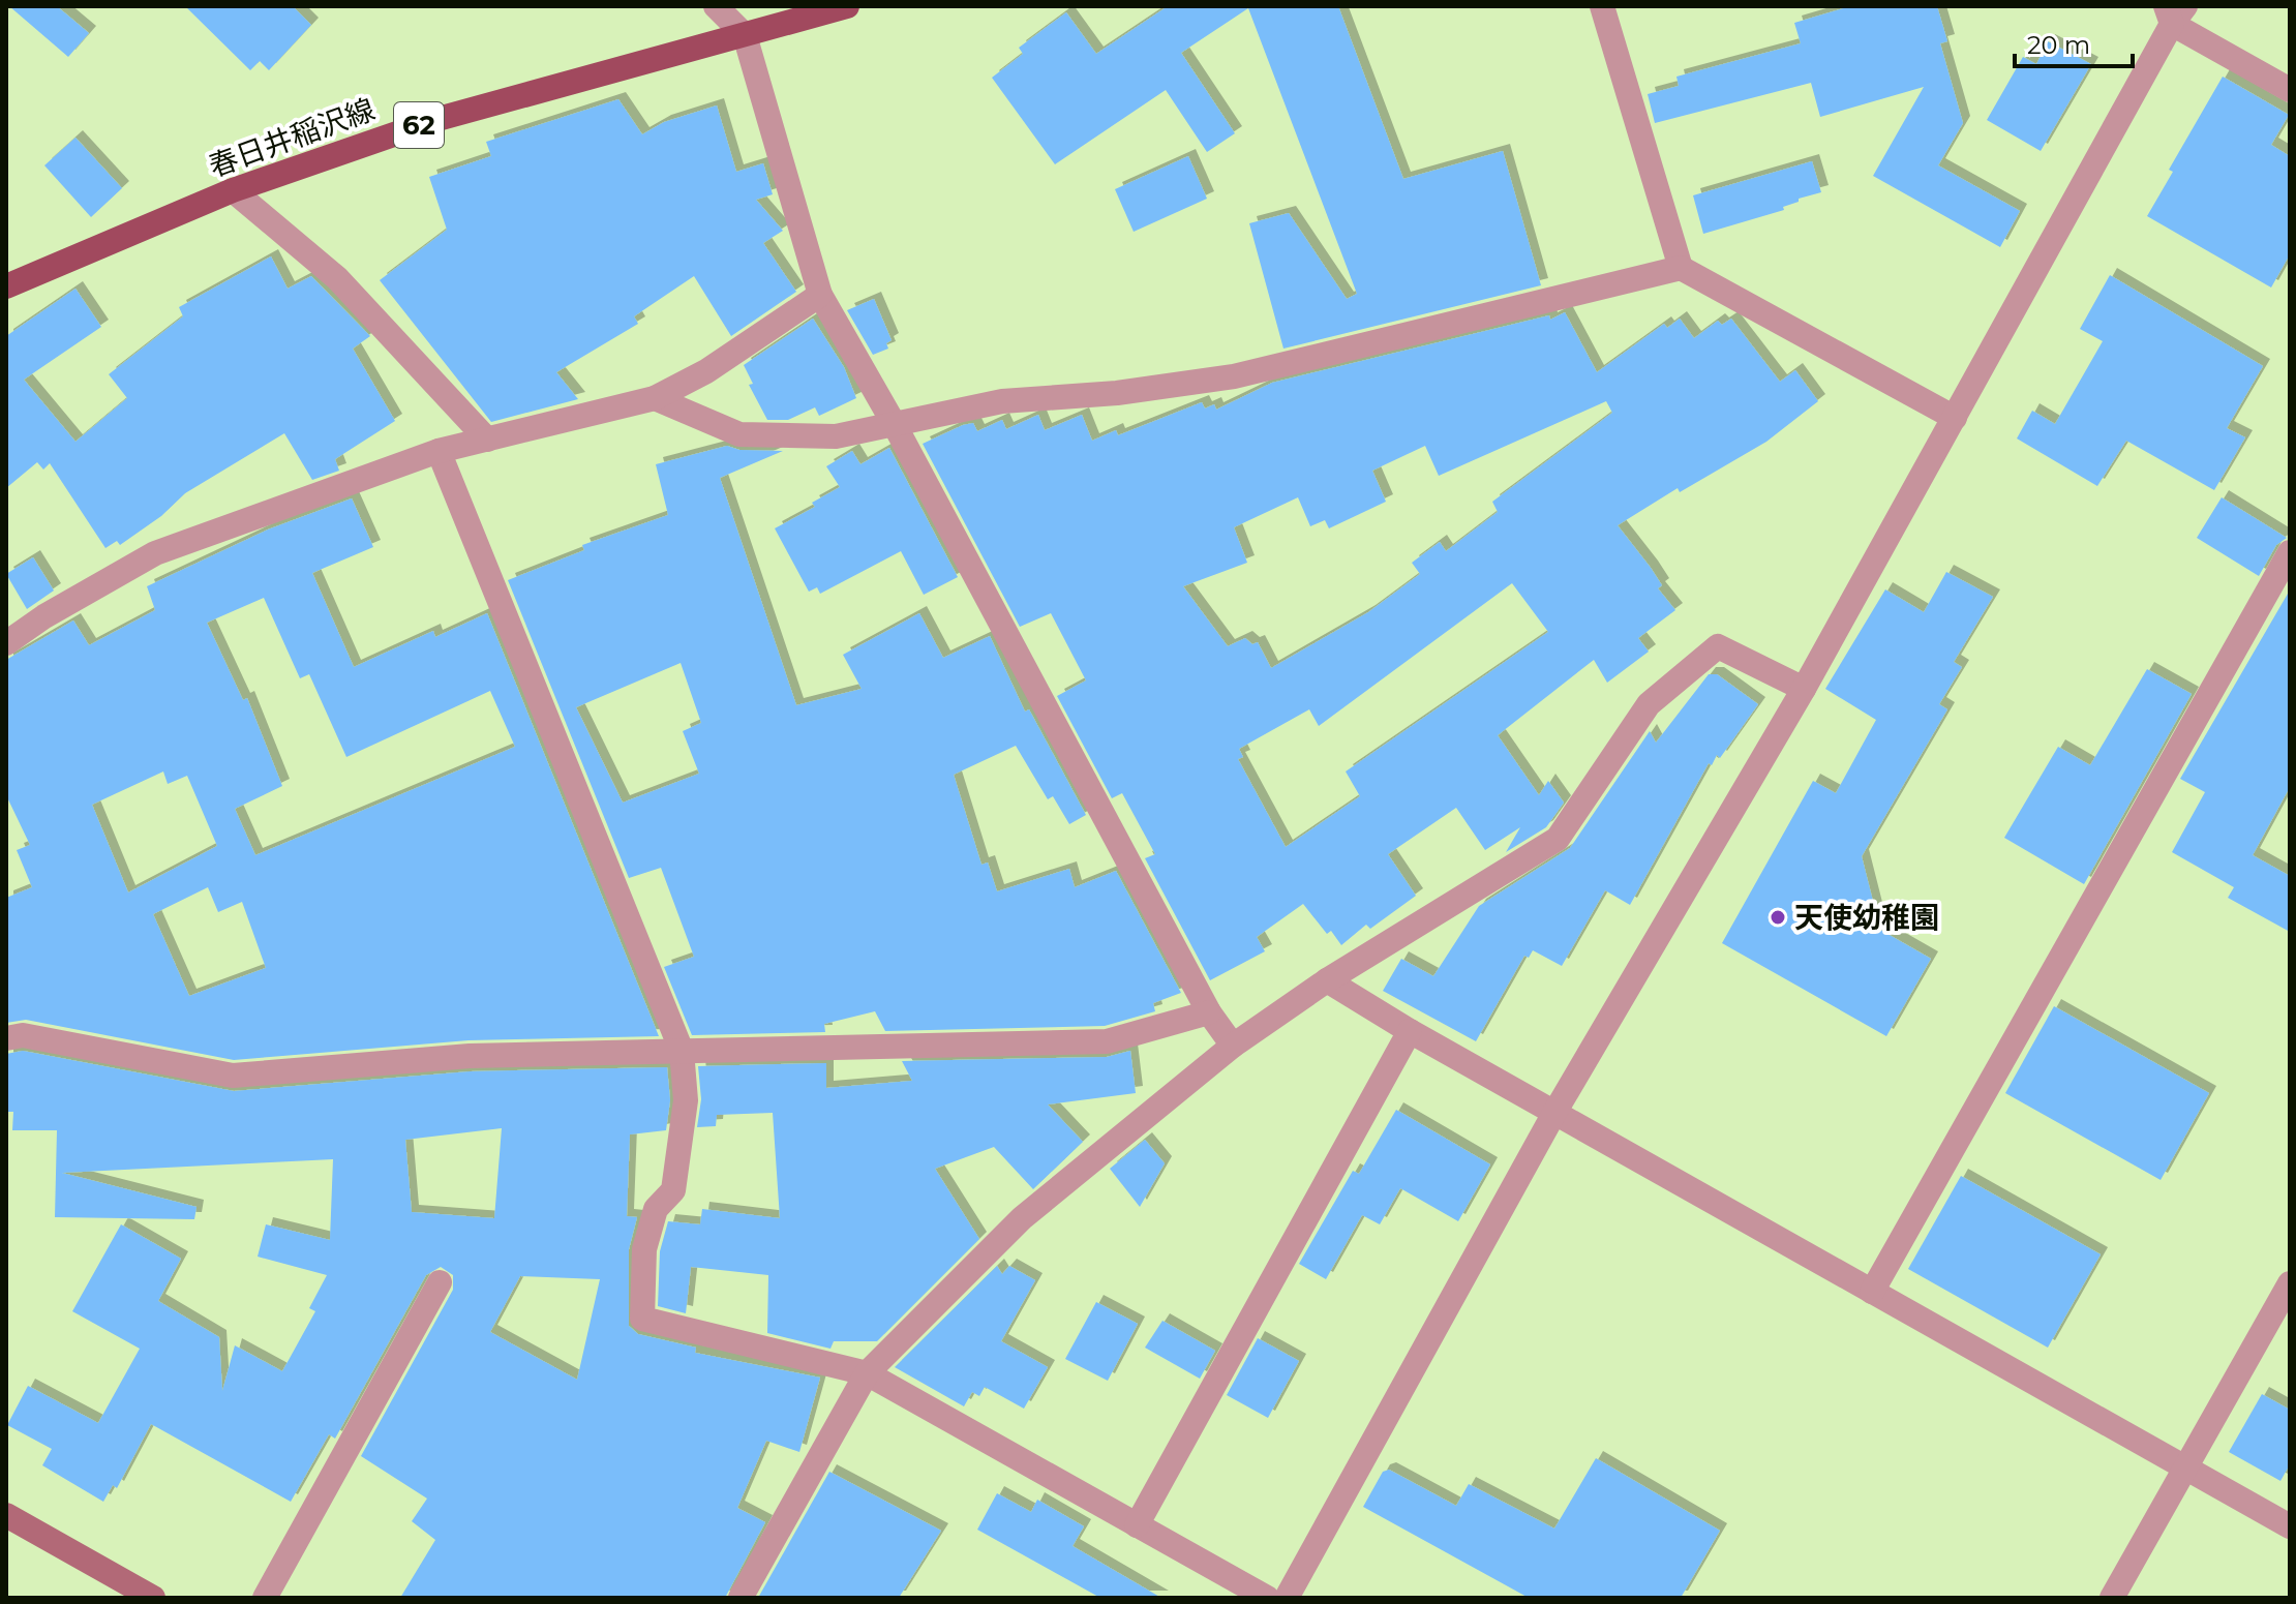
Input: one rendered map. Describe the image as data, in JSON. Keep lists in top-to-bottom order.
{
  "streets": {
    "main road": ["62", "春日井稲沢線"]
  },
  "places": ["天使幼稚園"],
  "scale_bar": "20 m"
}
